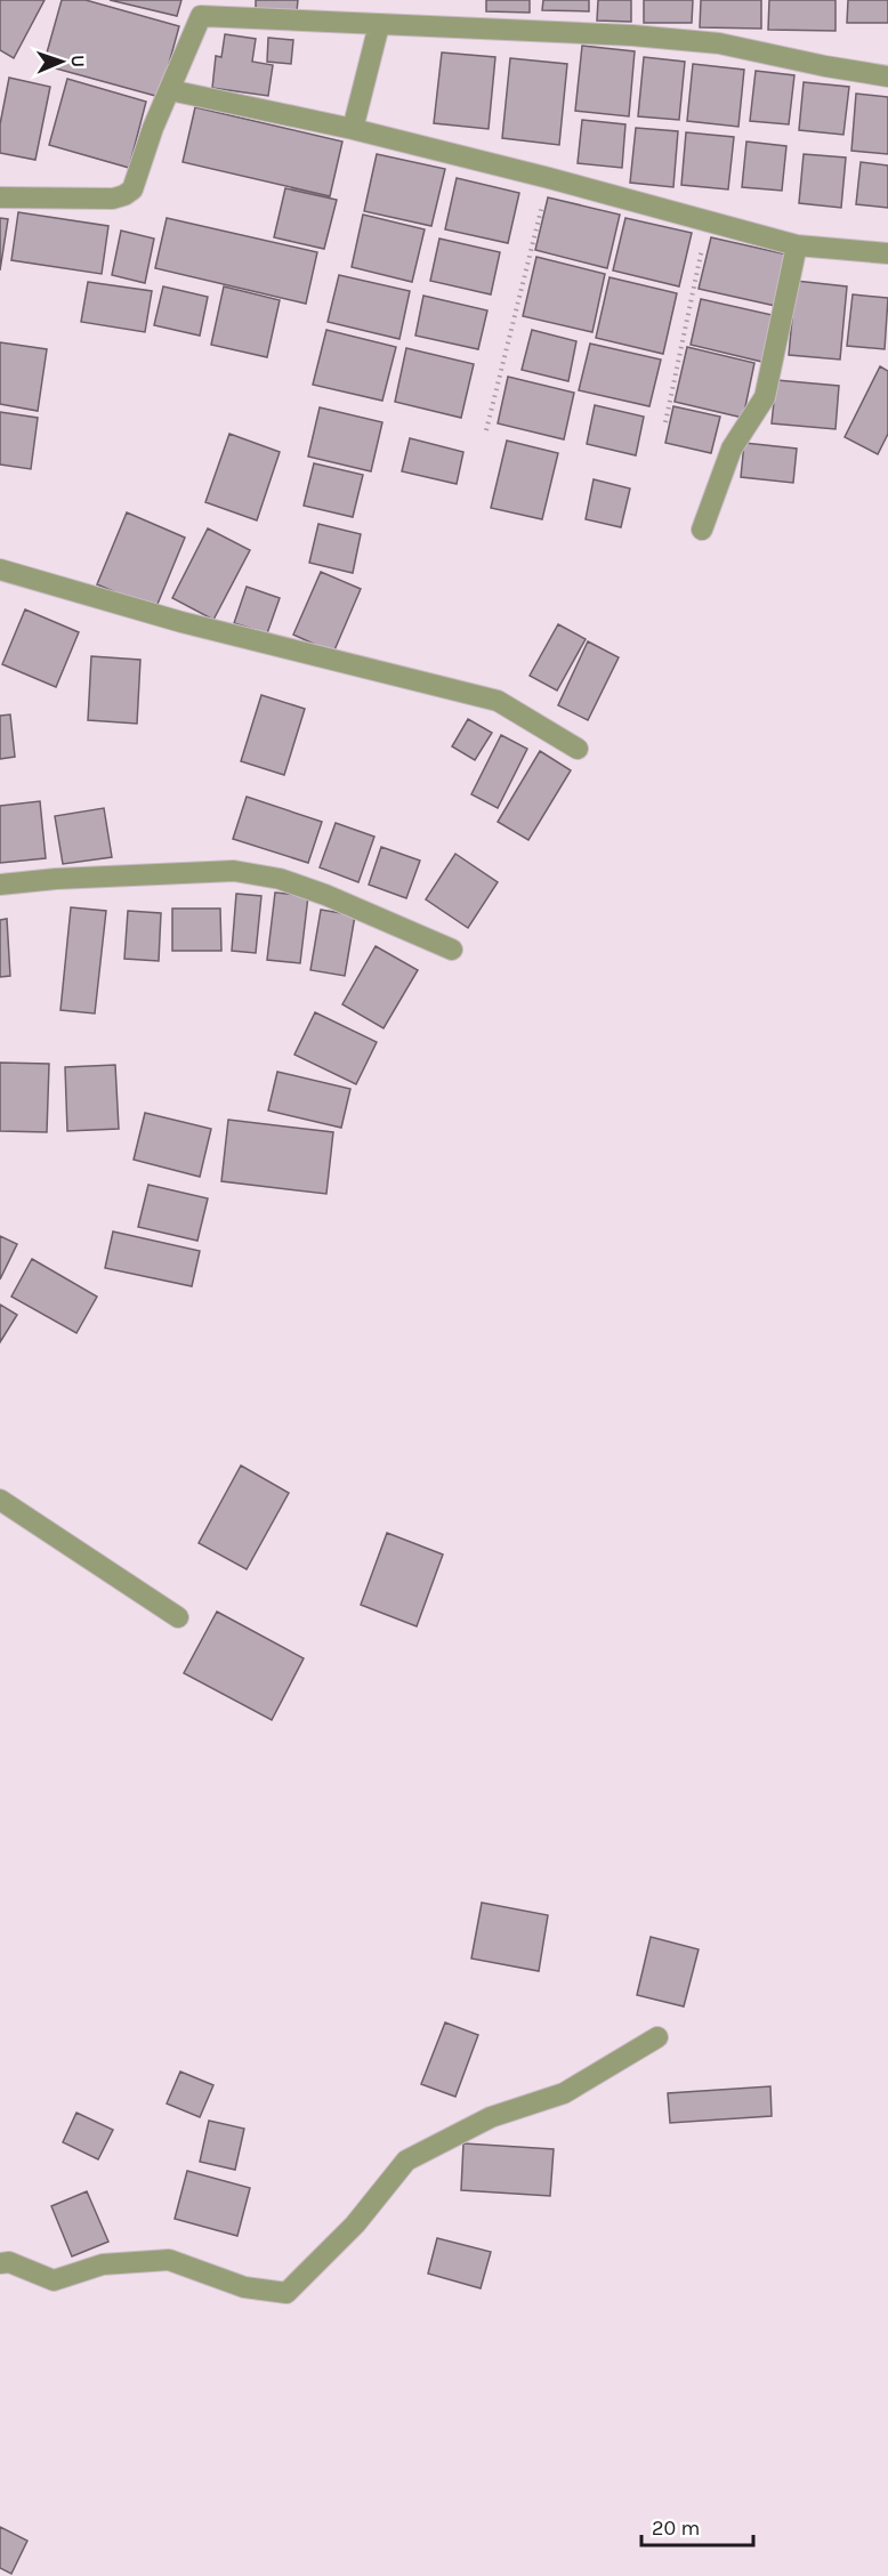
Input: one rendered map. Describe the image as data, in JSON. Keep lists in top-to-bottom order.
{
  "scale_bar": "20 m",
  "north": "right"
}
